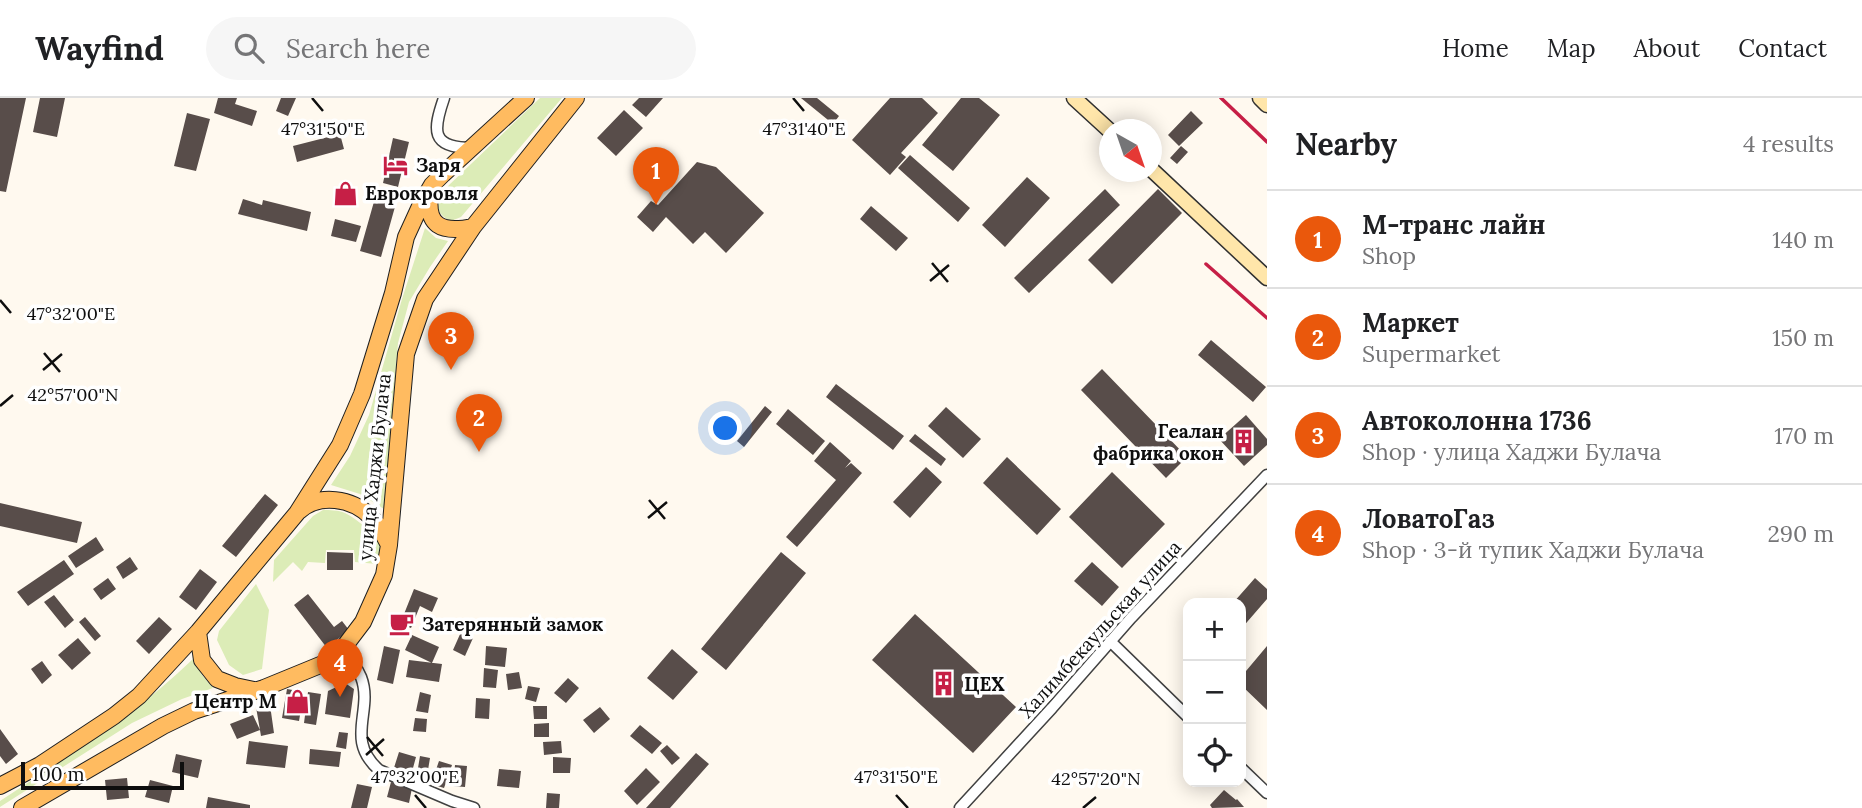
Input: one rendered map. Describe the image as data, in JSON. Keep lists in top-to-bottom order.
{
  "streets": {
    "main road": ["улица Хаджи Булача"],
    "street": ["Халимбекаульская улица"]
  },
  "places": {
    "hotel": ["Заря"],
    "shop": ["Еврокровля", "Центр М"],
    "building": ["Геалан фабрика окон", "ЦЕХ"],
    "cafe": ["Затерянный замок"]
  },
  "scale_bar": "100 m",
  "north": "bottom right",
  "page": {
    "header": "Wayfind",
    "search": "Search here",
    "nav": [
      "Home",
      "Map",
      "About",
      "Contact"
    ],
    "heading": ["Nearby", "4 results"],
    "pins": [
      "1",
      "3",
      "2",
      "4"
    ],
    "list": [
      {
        "mark": "1",
        "name": "М-транс лайн",
        "note": "Shop",
        "value": "140 m"
      },
      {
        "mark": "2",
        "name": "Маркет",
        "note": "Supermarket",
        "value": "150 m"
      },
      {
        "mark": "3",
        "name": "Автоколонна 1736",
        "note": "Shop · улица Хаджи Булача",
        "value": "170 m"
      },
      {
        "mark": "4",
        "name": "ЛоватоГаз",
        "note": "Shop · 3-й тупик Хаджи Булача",
        "value": "290 m"
      }
    ],
    "map_buttons": ["+", "−"],
    "scale": "100 m"
  },
  "coordinates": [
    "47°31'50\"E",
    "47°31'40\"E",
    "47°32'00\"E",
    "42°57'00\"N",
    "42°57'20\"N"
  ]
}
